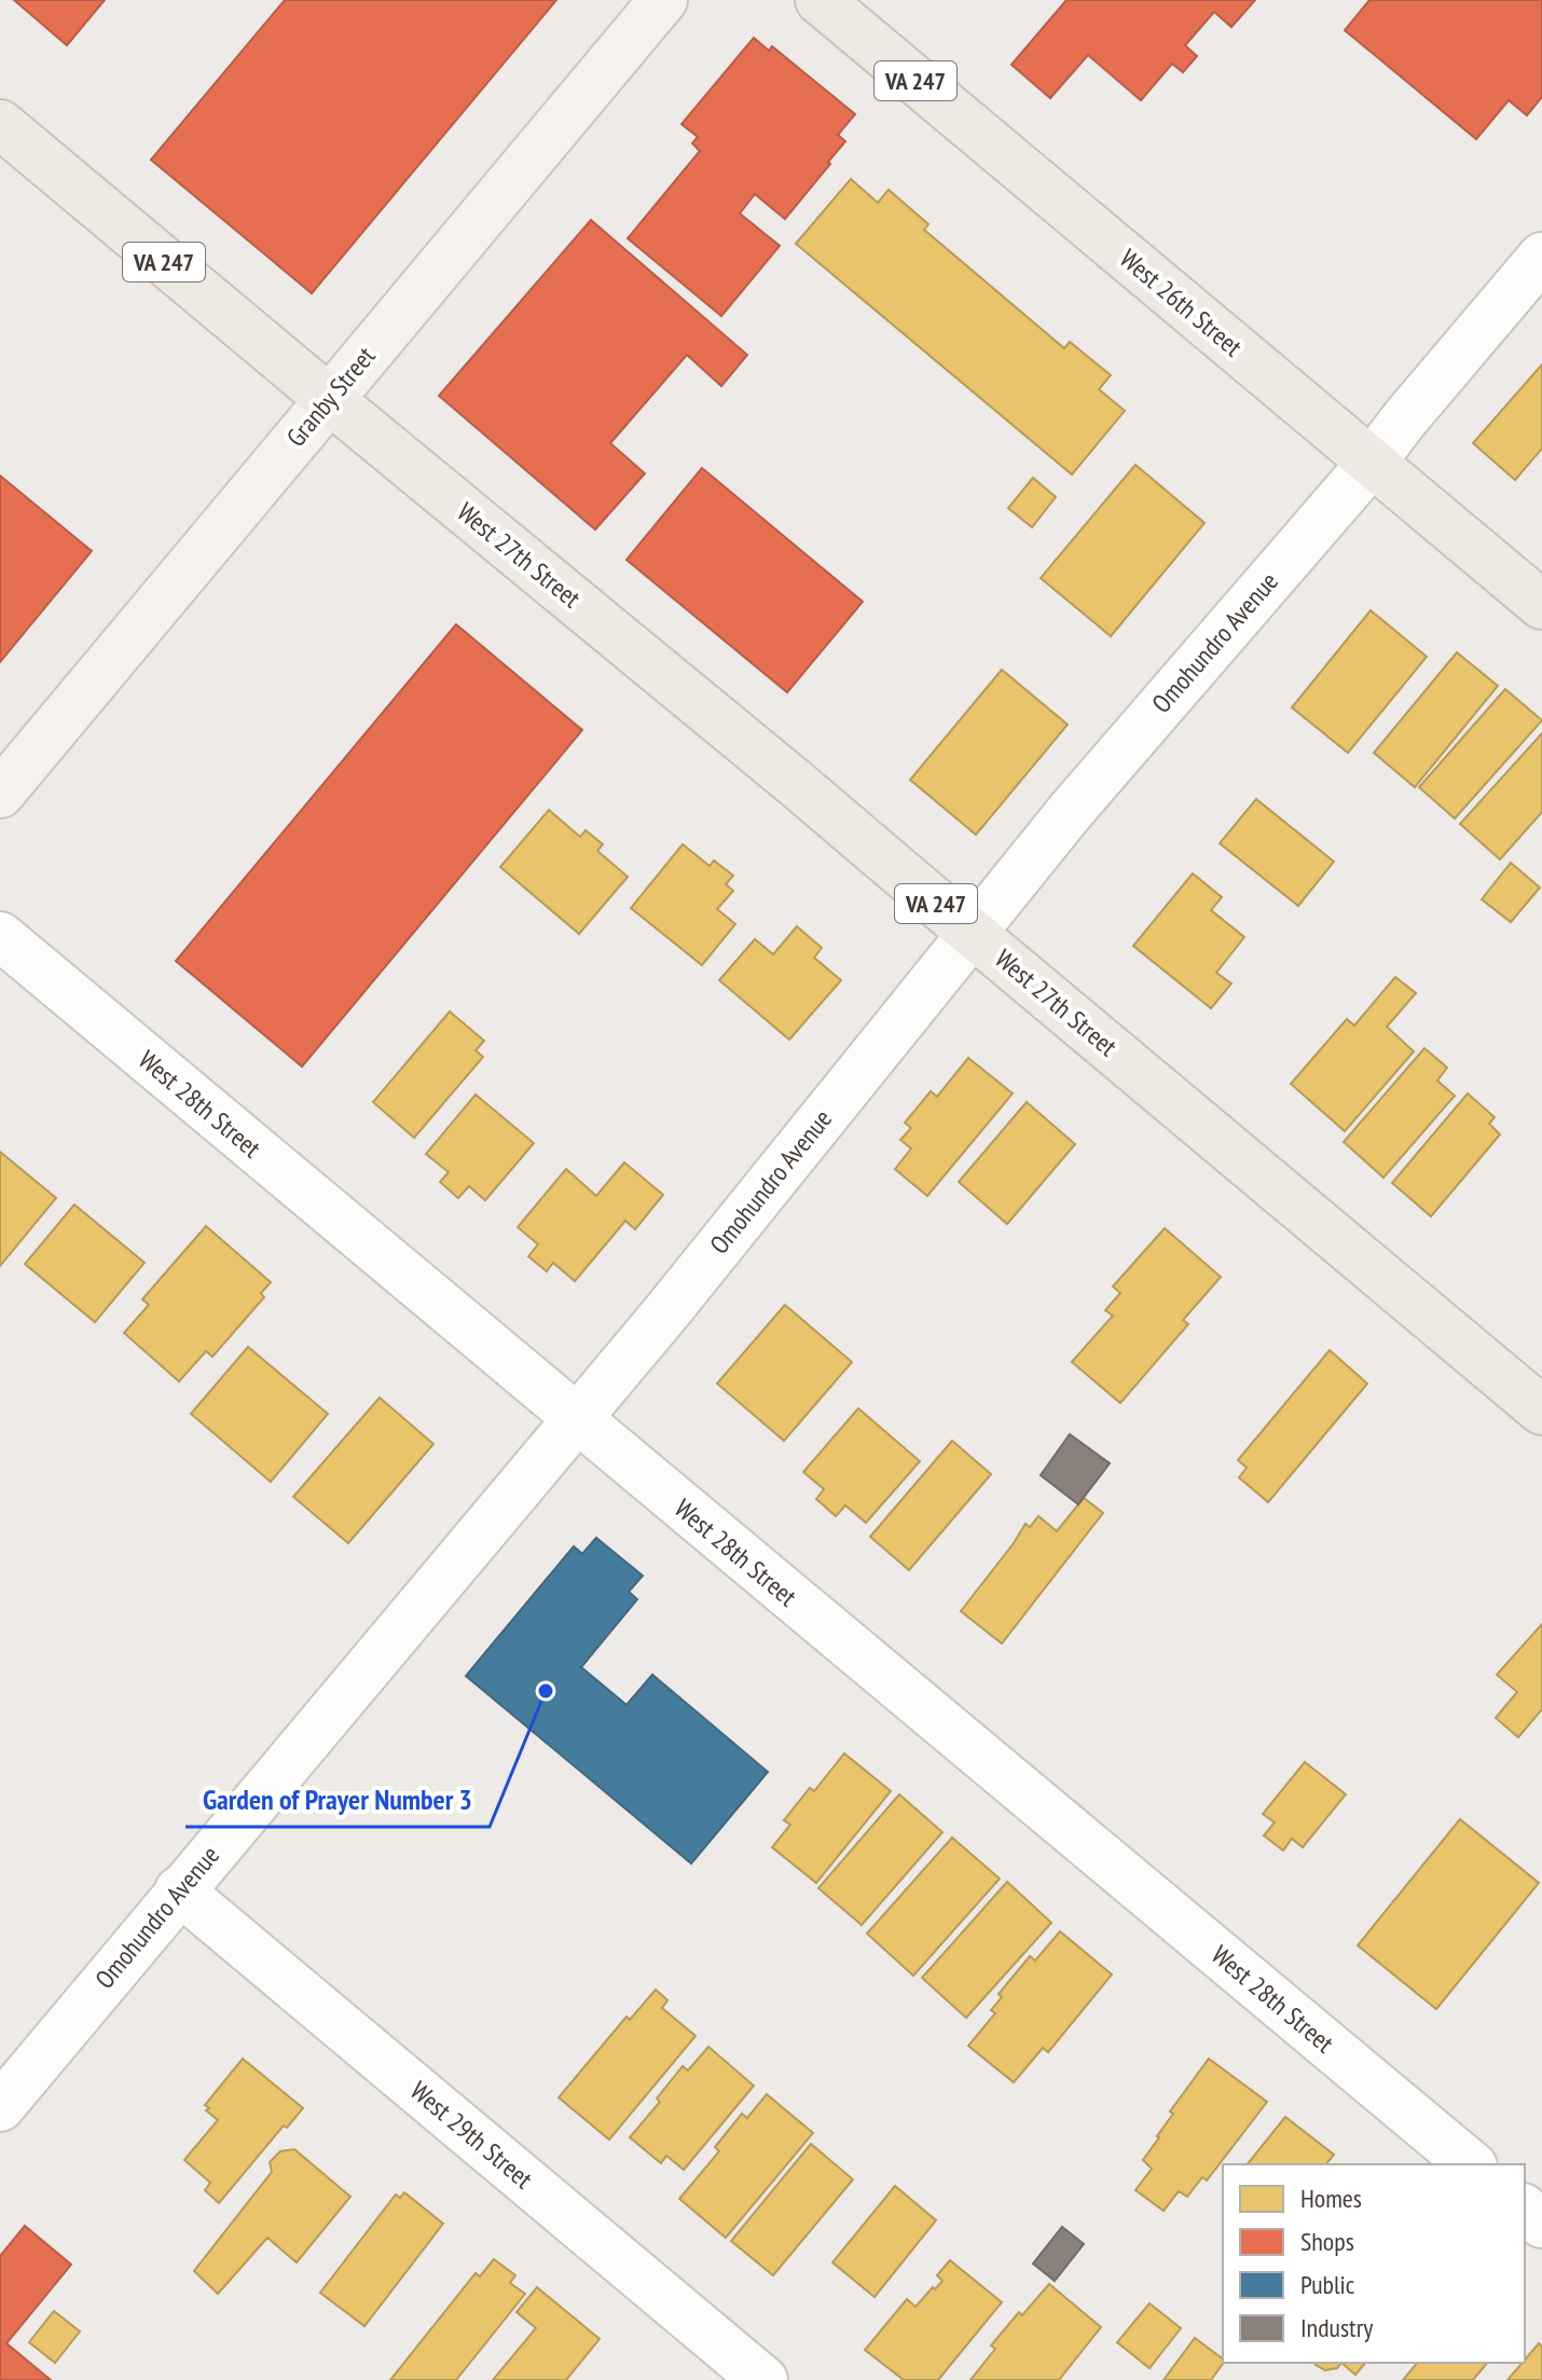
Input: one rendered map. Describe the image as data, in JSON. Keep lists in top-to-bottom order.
{
  "streets": {
    "main road": ["VA 247", "West 26th Street", "West 27th Street"],
    "street": [
      "Granby Street",
      "Omohundro Avenue",
      "West 28th Street",
      "West 29th Street"
    ]
  },
  "crossings": [
    ["VA 247", "Granby Street"],
    ["VA 247", "West 27th Street"],
    ["West 26th Street", "Omohundro Avenue"],
    ["Granby Street", "West 27th Street"],
    ["West 27th Street", "Omohundro Avenue"],
    ["Omohundro Avenue", "West 28th Street"],
    ["Omohundro Avenue", "West 29th Street"]
  ],
  "places": ["Garden of Prayer Number 3"],
  "legend": [
    "Homes",
    "Shops",
    "Public",
    "Industry"
  ]
}
